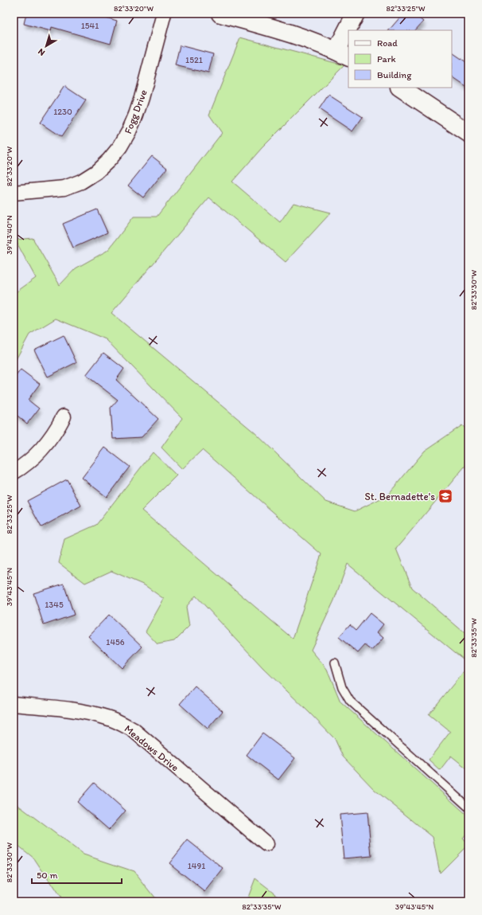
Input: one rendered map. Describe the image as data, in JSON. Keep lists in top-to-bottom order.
{
  "streets": {
    "street": ["Fogg Drive", "Meadows Drive"]
  },
  "places": {
    "school or university": ["St. Bernadette's"]
  },
  "house_numbers": [
    "1541",
    "1521",
    "1230",
    "1345",
    "1456",
    "1491"
  ],
  "legend": ["Road", "Park", "Building"],
  "scale_bar": "50 m",
  "north": "bottom left",
  "coordinates": [
    "82°33'20\"W",
    "82°33'25\"W",
    "39°43'40\"N",
    "82°33'30\"W",
    "39°43'45\"N",
    "82°33'35\"W"
  ]
}
